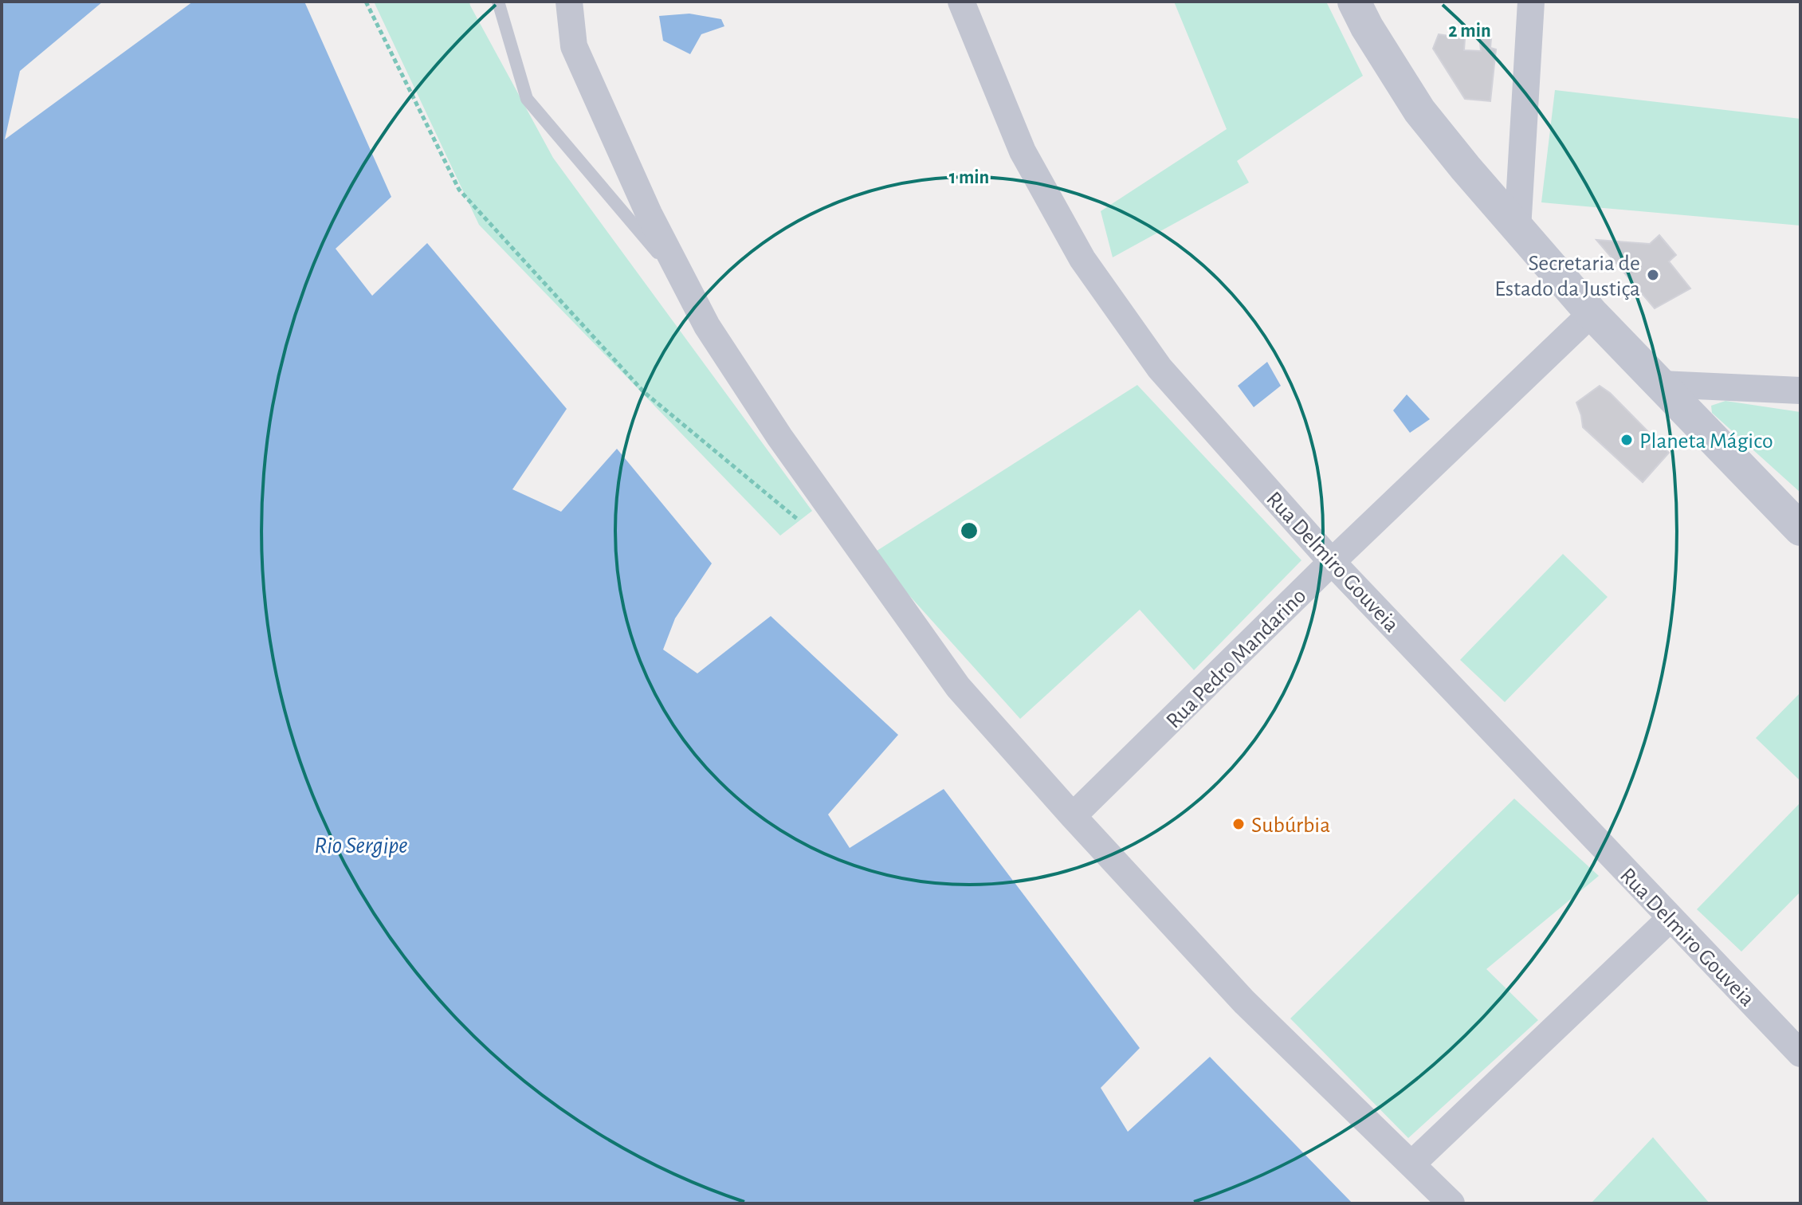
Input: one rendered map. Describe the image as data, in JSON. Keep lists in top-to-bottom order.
{
  "streets": {
    "street": ["Rua Delmiro Gouveia", "Rua Pedro Mandarino"]
  },
  "crossings": [
    ["Rua Delmiro Gouveia", "Rua Pedro Mandarino"]
  ],
  "water": ["Rio Sergipe"],
  "places": ["Secretaria de Estado da Justiça", "Planeta Mágico", "Subúrbia"],
  "rings": ["2 min", "1 min"]
}
